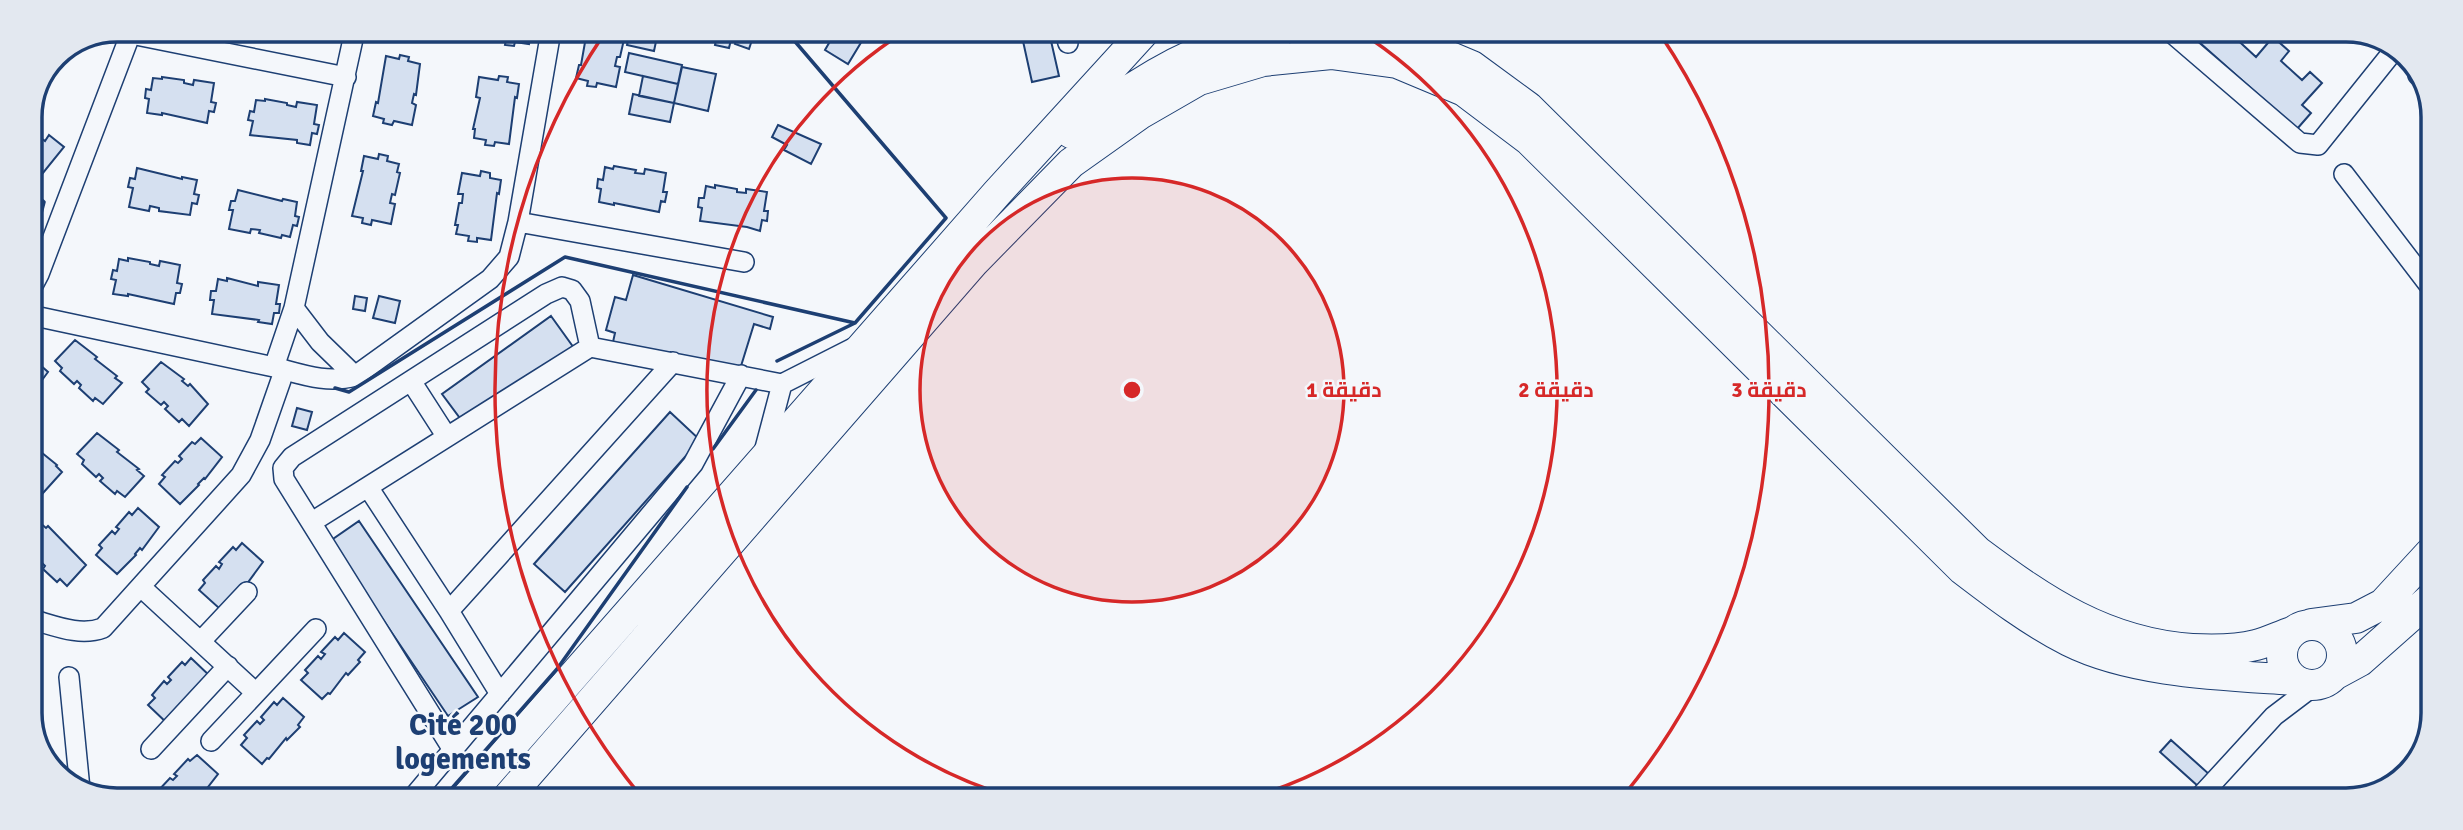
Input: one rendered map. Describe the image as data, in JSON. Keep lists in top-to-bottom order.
{
  "districts": ["Cité 200 logements"],
  "rings": ["1 دقيقة", "2 دقيقة", "3 دقيقة"]
}
